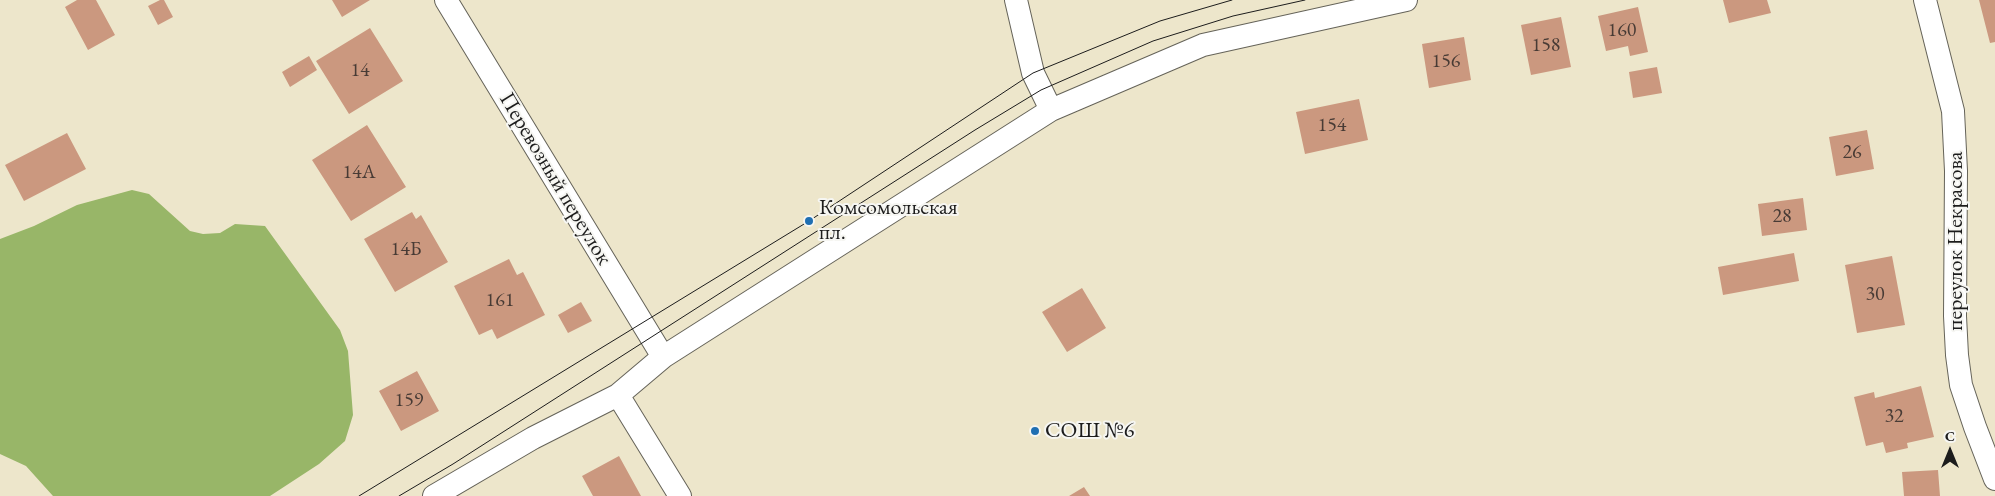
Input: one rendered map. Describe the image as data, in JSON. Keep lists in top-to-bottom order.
{
  "streets": {
    "street": ["Перевозный переулок", "переулок Некрасова"]
  },
  "places": ["Комсомольская пл.", "СОШ №6"],
  "house_numbers": [
    "160",
    "158",
    "156",
    "14",
    "154",
    "26",
    "14А",
    "28",
    "14Б",
    "30",
    "161",
    "159",
    "32"
  ],
  "north": "top"
}
